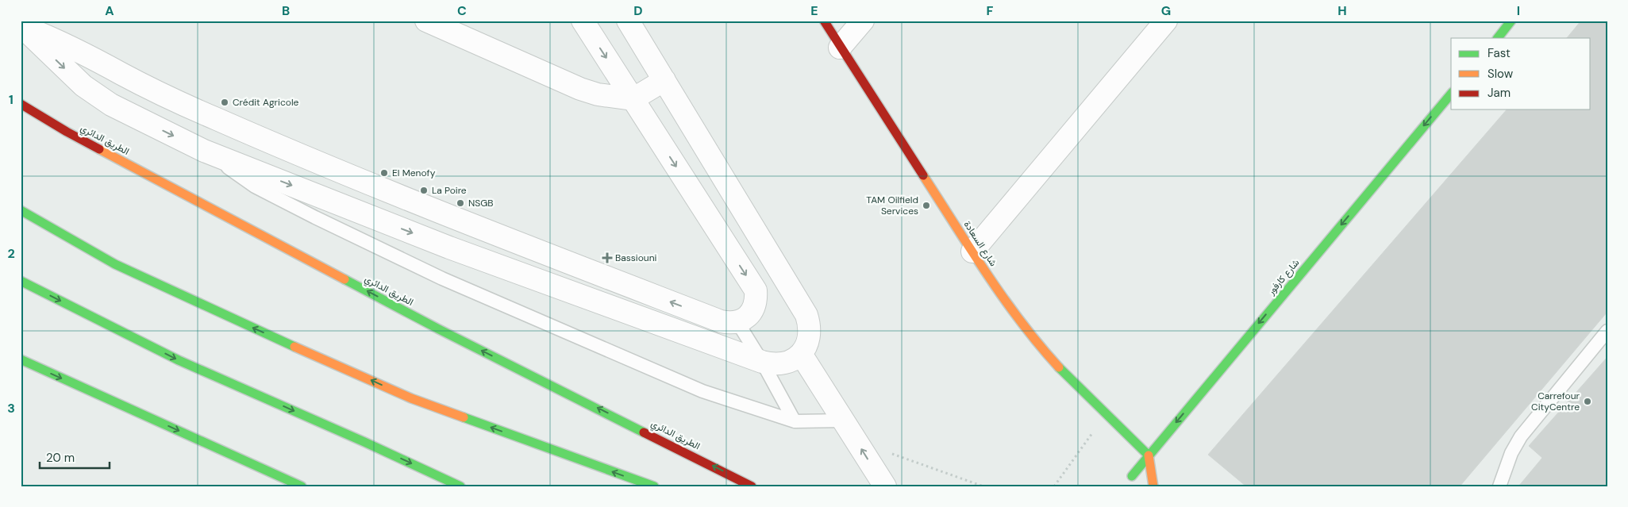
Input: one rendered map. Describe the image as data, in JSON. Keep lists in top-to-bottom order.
{
  "streets": {
    "main road": ["الطريق الدائري", "شارع السعادة", "شارع كارفور"]
  },
  "crossings": [
    ["شارع السعادة", "شارع كارفور"]
  ],
  "one_way": ["شارع كارفور"],
  "places": {
    "other": [
      "Crédit Agricole",
      "El Menofy",
      "La Poire",
      "NSGB",
      "TAM Oilfield Services",
      "Carrefour CityCentre"
    ],
    "health": ["Bassiouni"]
  },
  "legend": ["Fast", "Slow", "Jam"],
  "scale_bar": "20 m",
  "grid": {
    "columns": [
      "A",
      "B",
      "C",
      "D",
      "E",
      "F",
      "G",
      "H",
      "I"
    ],
    "rows": ["1", "2", "3"]
  }
}
